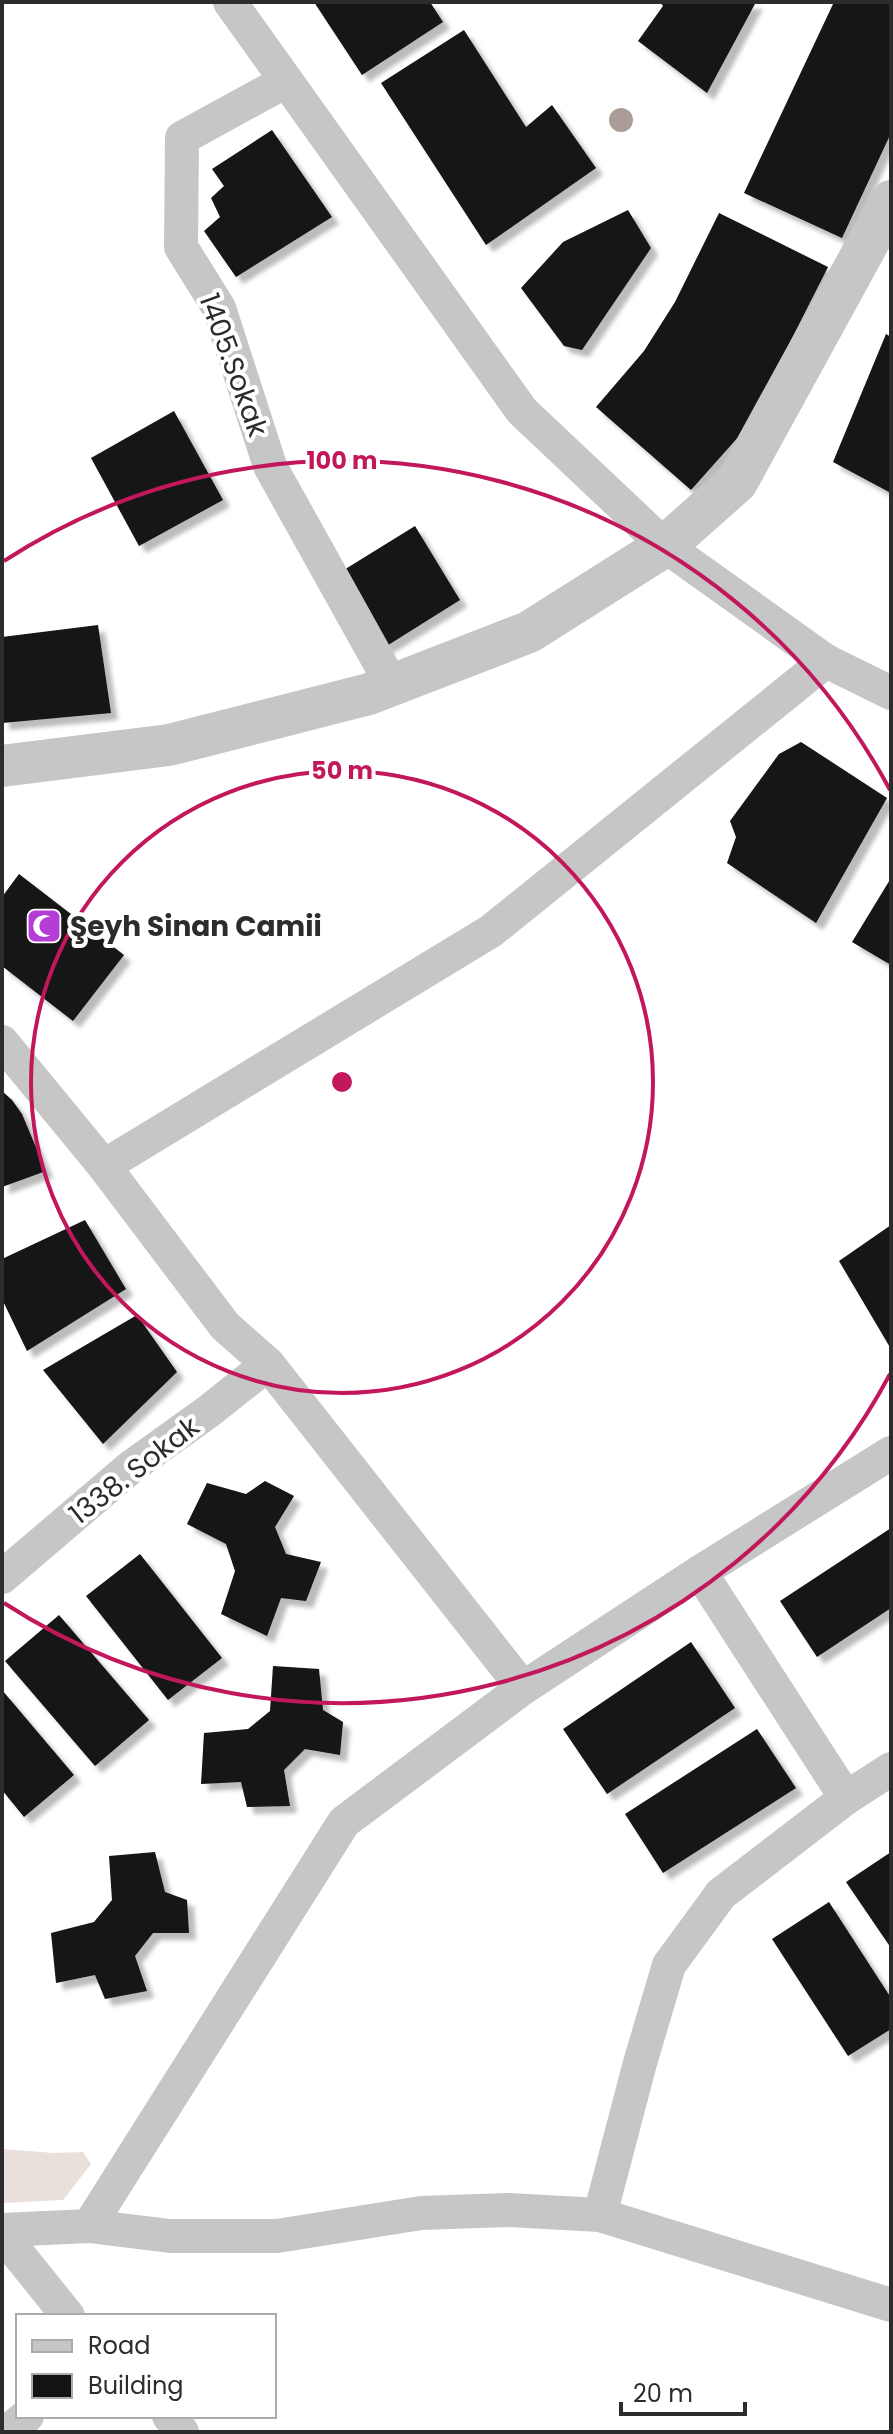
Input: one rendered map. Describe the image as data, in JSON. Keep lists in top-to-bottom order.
{
  "streets": {
    "street": ["1405.Sokak", "1338. Sokak"]
  },
  "places": {
    "mosque": ["Şeyh Sinan Camii"]
  },
  "legend": ["Road", "Building"],
  "scale_bar": "20 m",
  "rings": ["100 m", "50 m"]
}
